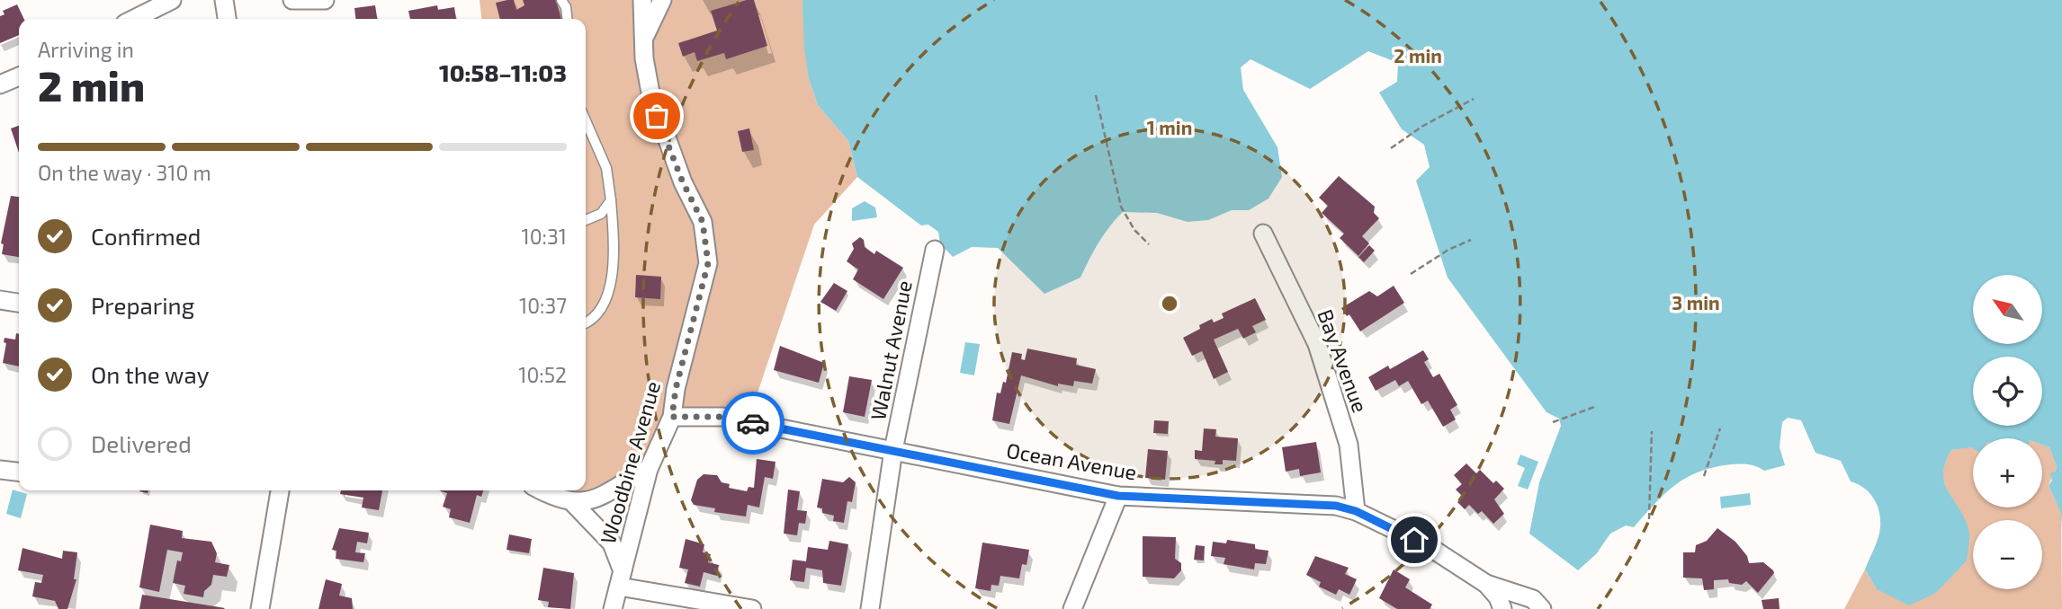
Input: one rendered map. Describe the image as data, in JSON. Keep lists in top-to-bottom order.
{
  "streets": {
    "street": [
      "Walnut Avenue",
      "Bay Avenue",
      "Ocean Avenue",
      "Woodbine Avenue"
    ]
  },
  "crossings": [
    ["Walnut Avenue", "Ocean Avenue"],
    ["Bay Avenue", "Ocean Avenue"],
    ["Ocean Avenue", "Woodbine Avenue"]
  ],
  "north": "top left",
  "page": {
    "heading": ["2 min", "Arriving in", "10:58–11:03"],
    "bar": "On the way · 310 m",
    "list": [
      ["Confirmed", "10:31"],
      ["Preparing", "10:37"],
      ["On the way", "10:52"],
      "Delivered"
    ],
    "map_buttons": ["+", "−"]
  },
  "rings": ["2 min", "1 min", "3 min"]
}
